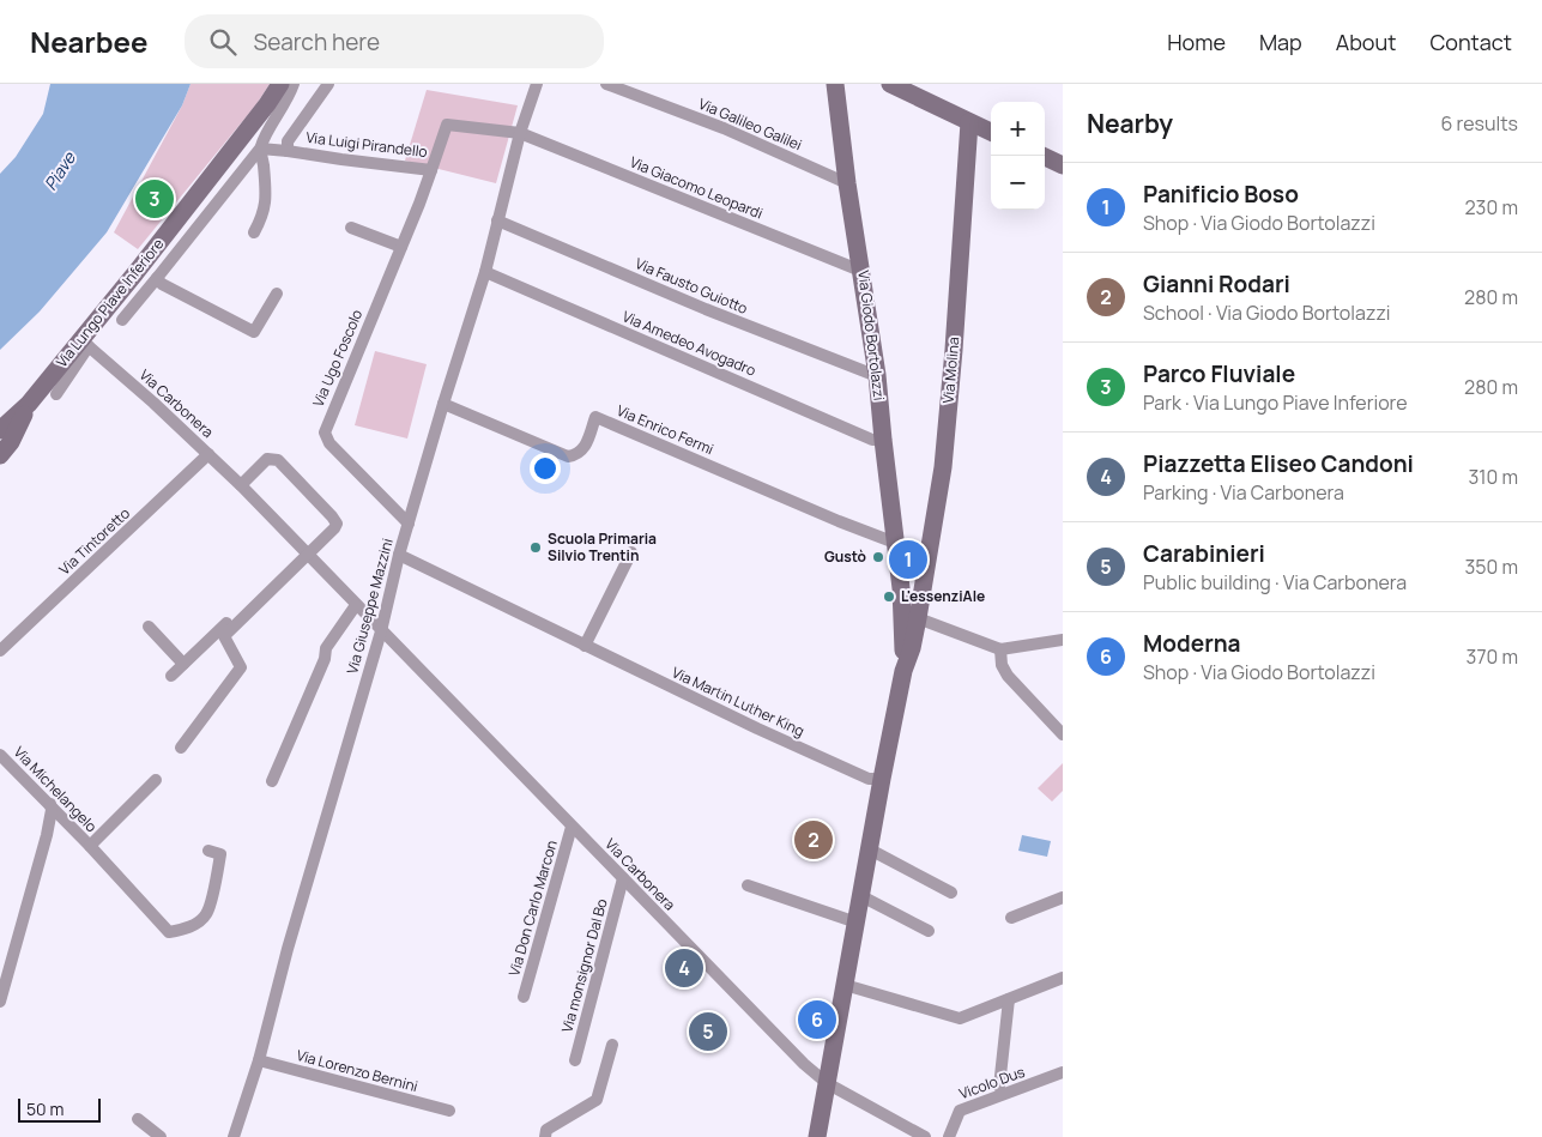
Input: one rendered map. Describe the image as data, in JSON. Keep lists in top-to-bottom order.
{
  "streets": {
    "street": [
      "Via Galileo Galilei",
      "Via Luigi Pirandello",
      "Via Giacomo Leopardi",
      "Via Fausto Guiotto",
      "Via Lungo Piave Inferiore",
      "Via Giodo Bortolazzi",
      "Via Amedeo Avogadro",
      "Via Ugo Foscolo",
      "Via Molina",
      "Via Carbonera",
      "Via Enrico Fermi",
      "Via Tintoretto",
      "Via Giuseppe Mazzini",
      "Via Martin Luther King",
      "Via Michelangelo",
      "Via Don Carlo Marcon",
      "Via monsignor Dal Bo",
      "Via Lorenzo Bernini",
      "Vicolo Dus"
    ]
  },
  "crossings": [
    ["Via Galileo Galilei", "Via Giodo Bortolazzi"],
    ["Via Luigi Pirandello", "Via Giacomo Leopardi"],
    ["Via Luigi Pirandello", "Via Ugo Foscolo"],
    ["Via Luigi Pirandello", "Via Giuseppe Mazzini"],
    ["Via Giacomo Leopardi", "Via Giodo Bortolazzi"],
    ["Via Giacomo Leopardi", "Via Giuseppe Mazzini"],
    ["Via Fausto Guiotto", "Via Giodo Bortolazzi"],
    ["Via Fausto Guiotto", "Via Giuseppe Mazzini"],
    ["Via Lungo Piave Inferiore", "Via Carbonera"],
    ["Via Giodo Bortolazzi", "Via Amedeo Avogadro"],
    ["Via Giodo Bortolazzi", "Via Molina"],
    ["Via Giodo Bortolazzi", "Via Carbonera"],
    ["Via Giodo Bortolazzi", "Via Enrico Fermi"],
    ["Via Giodo Bortolazzi", "Via Martin Luther King"],
    ["Via Amedeo Avogadro", "Via Giuseppe Mazzini"],
    ["Via Ugo Foscolo", "Via Giuseppe Mazzini"],
    ["Via Carbonera", "Via Tintoretto"],
    ["Via Carbonera", "Via Giuseppe Mazzini"],
    ["Via Carbonera", "Via Don Carlo Marcon"],
    ["Via Carbonera", "Via monsignor Dal Bo"],
    ["Via Enrico Fermi", "Via Giuseppe Mazzini"],
    ["Via Giuseppe Mazzini", "Via Martin Luther King"],
    ["Via Giuseppe Mazzini", "Via Lorenzo Bernini"]
  ],
  "water": ["Piave"],
  "places": ["Scuola Primaria Silvio Trentin", "Gustò", "L'essenziAle"],
  "scale_bar": "50 m",
  "page": {
    "header": "Nearbee",
    "search": "Search here",
    "nav": [
      "Home",
      "Map",
      "About",
      "Contact"
    ],
    "heading": ["Nearby", "6 results"],
    "map_buttons": ["+", "−"],
    "list": [
      {
        "mark": "1",
        "name": "Panificio Boso",
        "note": "Shop · Via Giodo Bortolazzi",
        "value": "230 m"
      },
      {
        "mark": "2",
        "name": "Gianni Rodari",
        "note": "School · Via Giodo Bortolazzi",
        "value": "280 m"
      },
      {
        "mark": "3",
        "name": "Parco Fluviale",
        "note": "Park · Via Lungo Piave Inferiore",
        "value": "280 m"
      },
      {
        "mark": "4",
        "name": "Piazzetta Eliseo Candoni",
        "note": "Parking · Via Carbonera",
        "value": "310 m"
      },
      {
        "mark": "5",
        "name": "Carabinieri",
        "note": "Public building · Via Carbonera",
        "value": "350 m"
      },
      {
        "mark": "6",
        "name": "Moderna",
        "note": "Shop · Via Giodo Bortolazzi",
        "value": "370 m"
      }
    ],
    "pins": [
      "3",
      "1",
      "2",
      "4",
      "6",
      "5"
    ],
    "scale": "50 m"
  }
}
